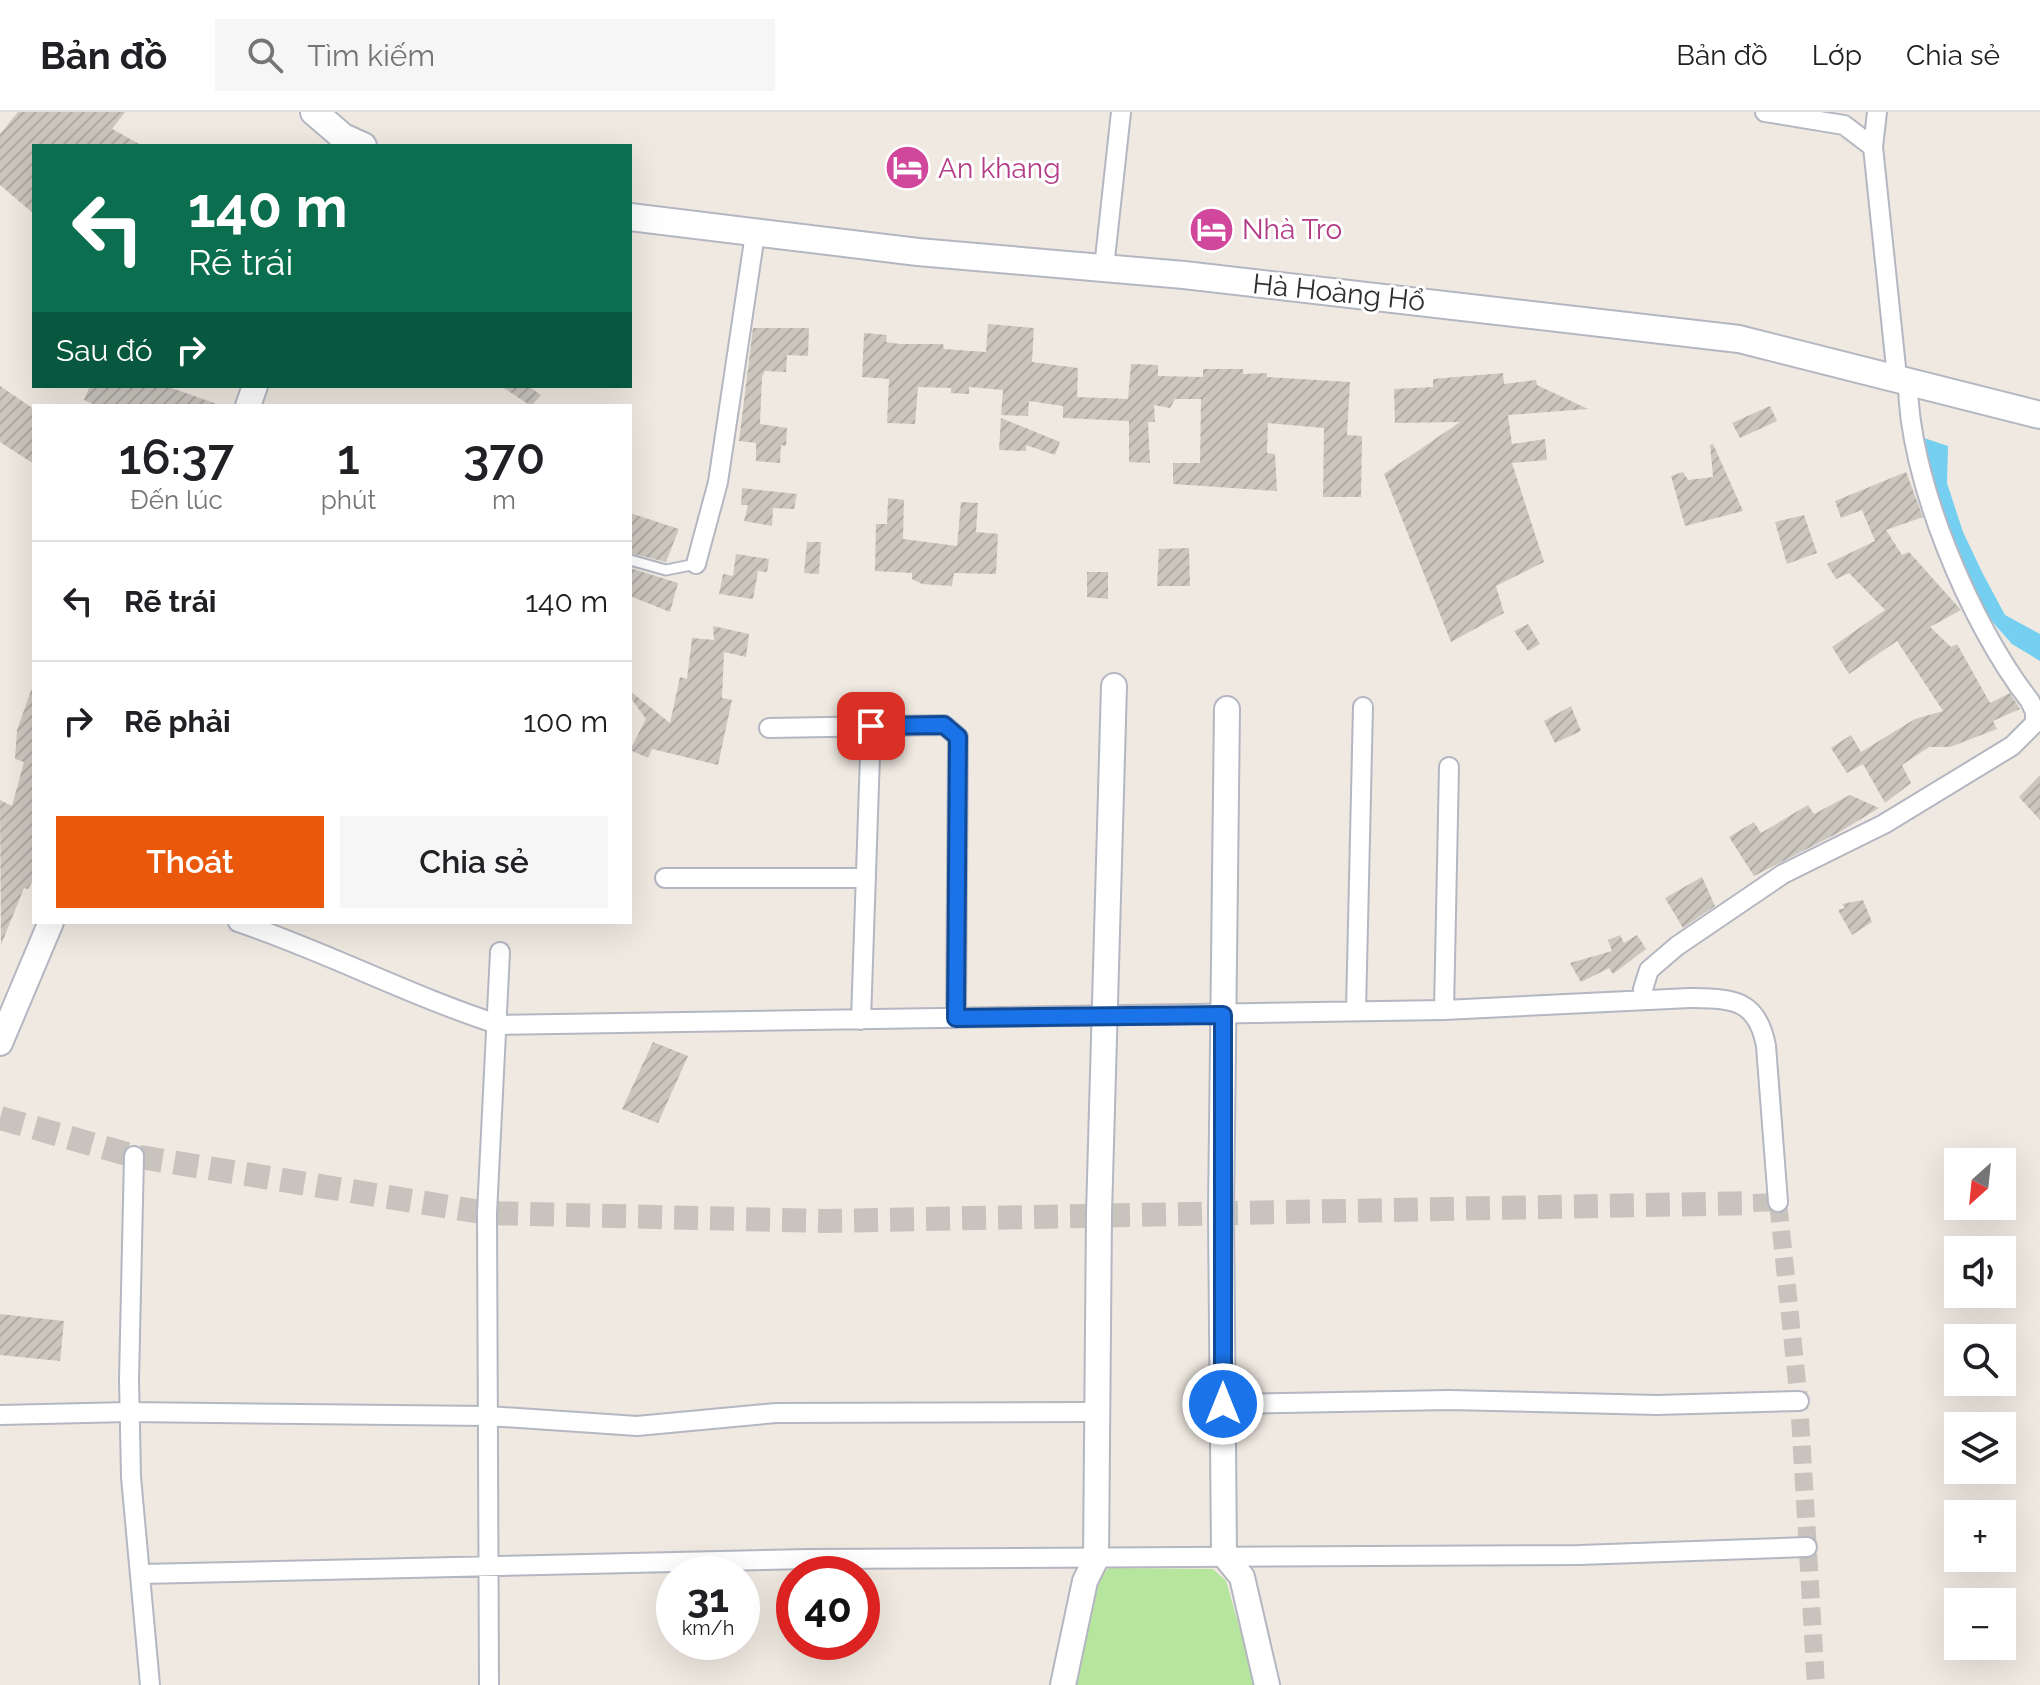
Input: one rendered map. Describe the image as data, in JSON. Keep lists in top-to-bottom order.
{
  "streets": {
    "main road": ["Hà Hoàng Hổ"]
  },
  "places": {
    "hotel": ["An khang", "Nhà Tro"]
  },
  "north": "bottom left",
  "page": {
    "header": "Bản đồ",
    "search": "Tìm kiếm",
    "nav": ["Bản đồ", "Lớp", "Chia sẻ"],
    "turn": ["140 m", "Rẽ trái"],
    "then": "Sau đó",
    "eta": [
      "16:37",
      "Đến lúc",
      "1",
      "phút",
      "370",
      "m"
    ],
    "list": [
      {
        "name": "Rẽ trái",
        "value": "140 m"
      },
      {
        "name": "Rẽ phải",
        "value": "100 m"
      }
    ],
    "buttons": ["Thoát", "Chia sẻ"],
    "map_buttons": ["+", "−"],
    "speed": "31 km/h",
    "limit": "40"
  }
}
